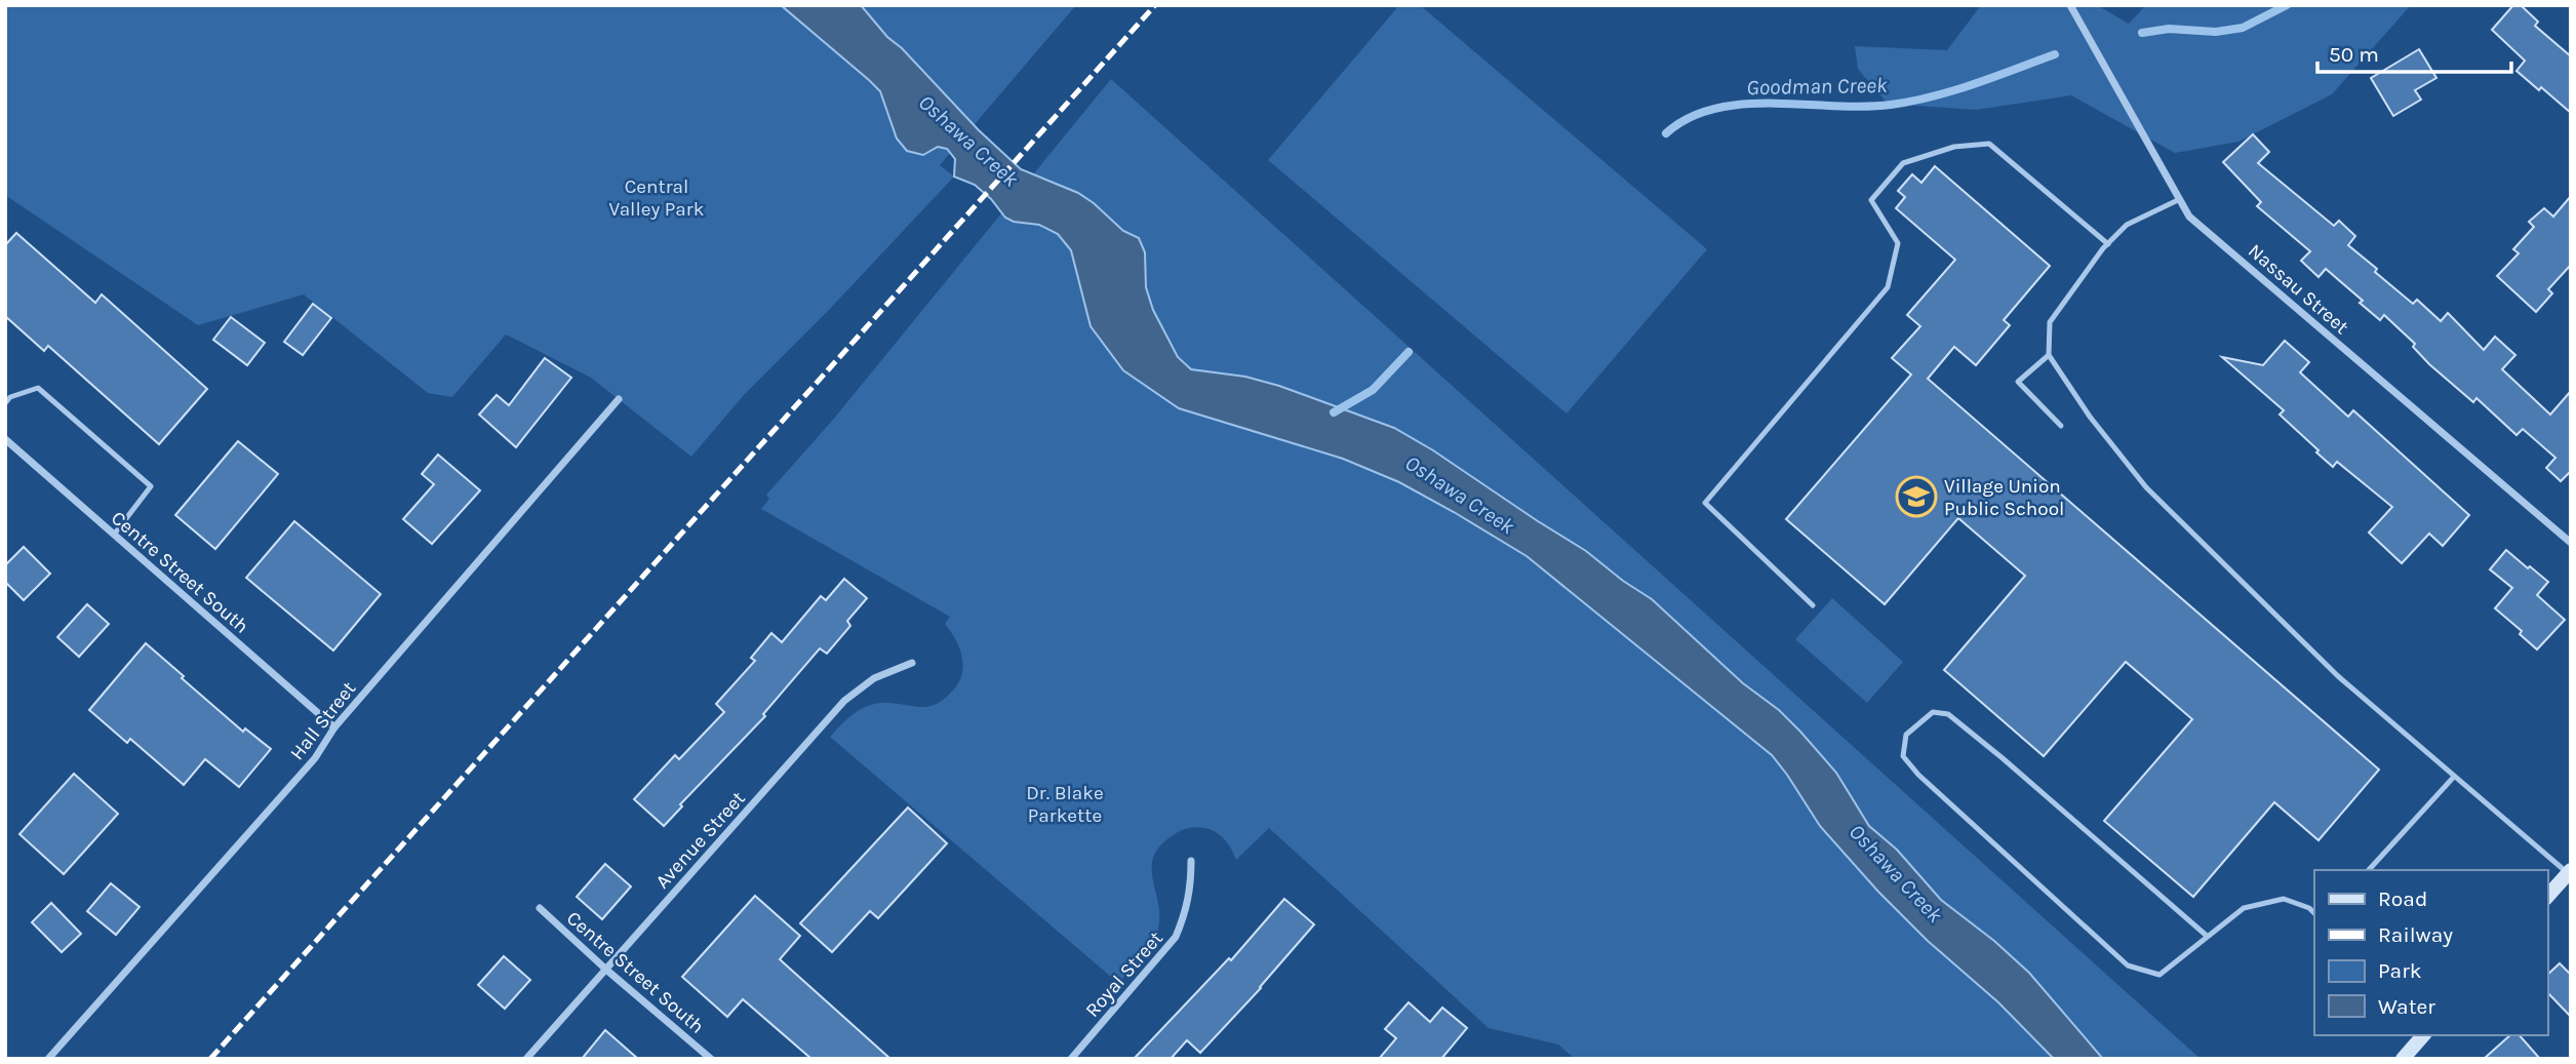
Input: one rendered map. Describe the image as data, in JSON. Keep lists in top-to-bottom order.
{
  "streets": {
    "street": [
      "Nassau Street",
      "Centre Street South",
      "Hall Street",
      "Avenue Street",
      "Royal Street"
    ]
  },
  "crossings": [
    ["Centre Street South", "Hall Street"],
    ["Centre Street South", "Avenue Street"]
  ],
  "water": ["Goodman Creek", "Oshawa Creek"],
  "parks": ["Central Valley Park", "Dr. Blake Parkette"],
  "places": {
    "school or university": ["Village Union Public School"]
  },
  "legend": [
    "Road",
    "Railway",
    "Park",
    "Water"
  ],
  "scale_bar": "50 m"
}
